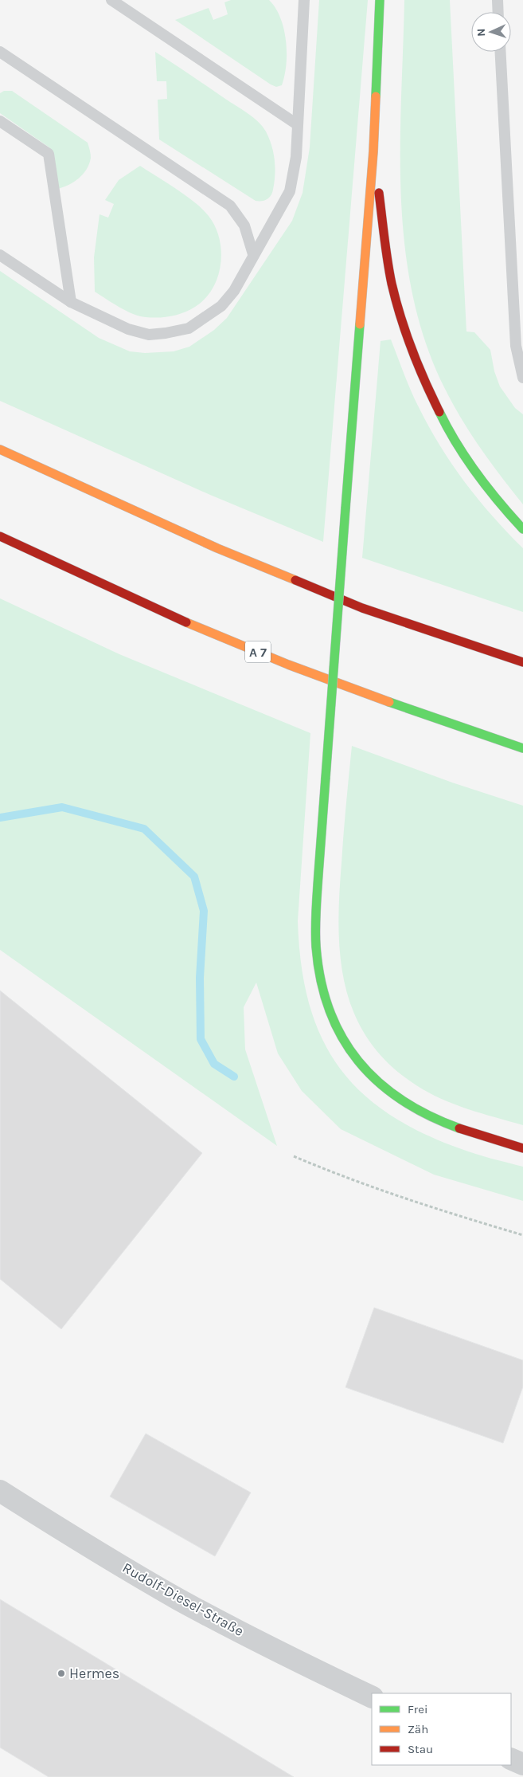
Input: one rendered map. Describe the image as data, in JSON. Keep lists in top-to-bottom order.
{
  "streets": {
    "highway": ["A 7"],
    "street": ["Rudolf-Diesel-Straße"]
  },
  "places": ["Hermes"],
  "legend": ["Frei", "Zäh", "Stau"],
  "north": "left"
}
